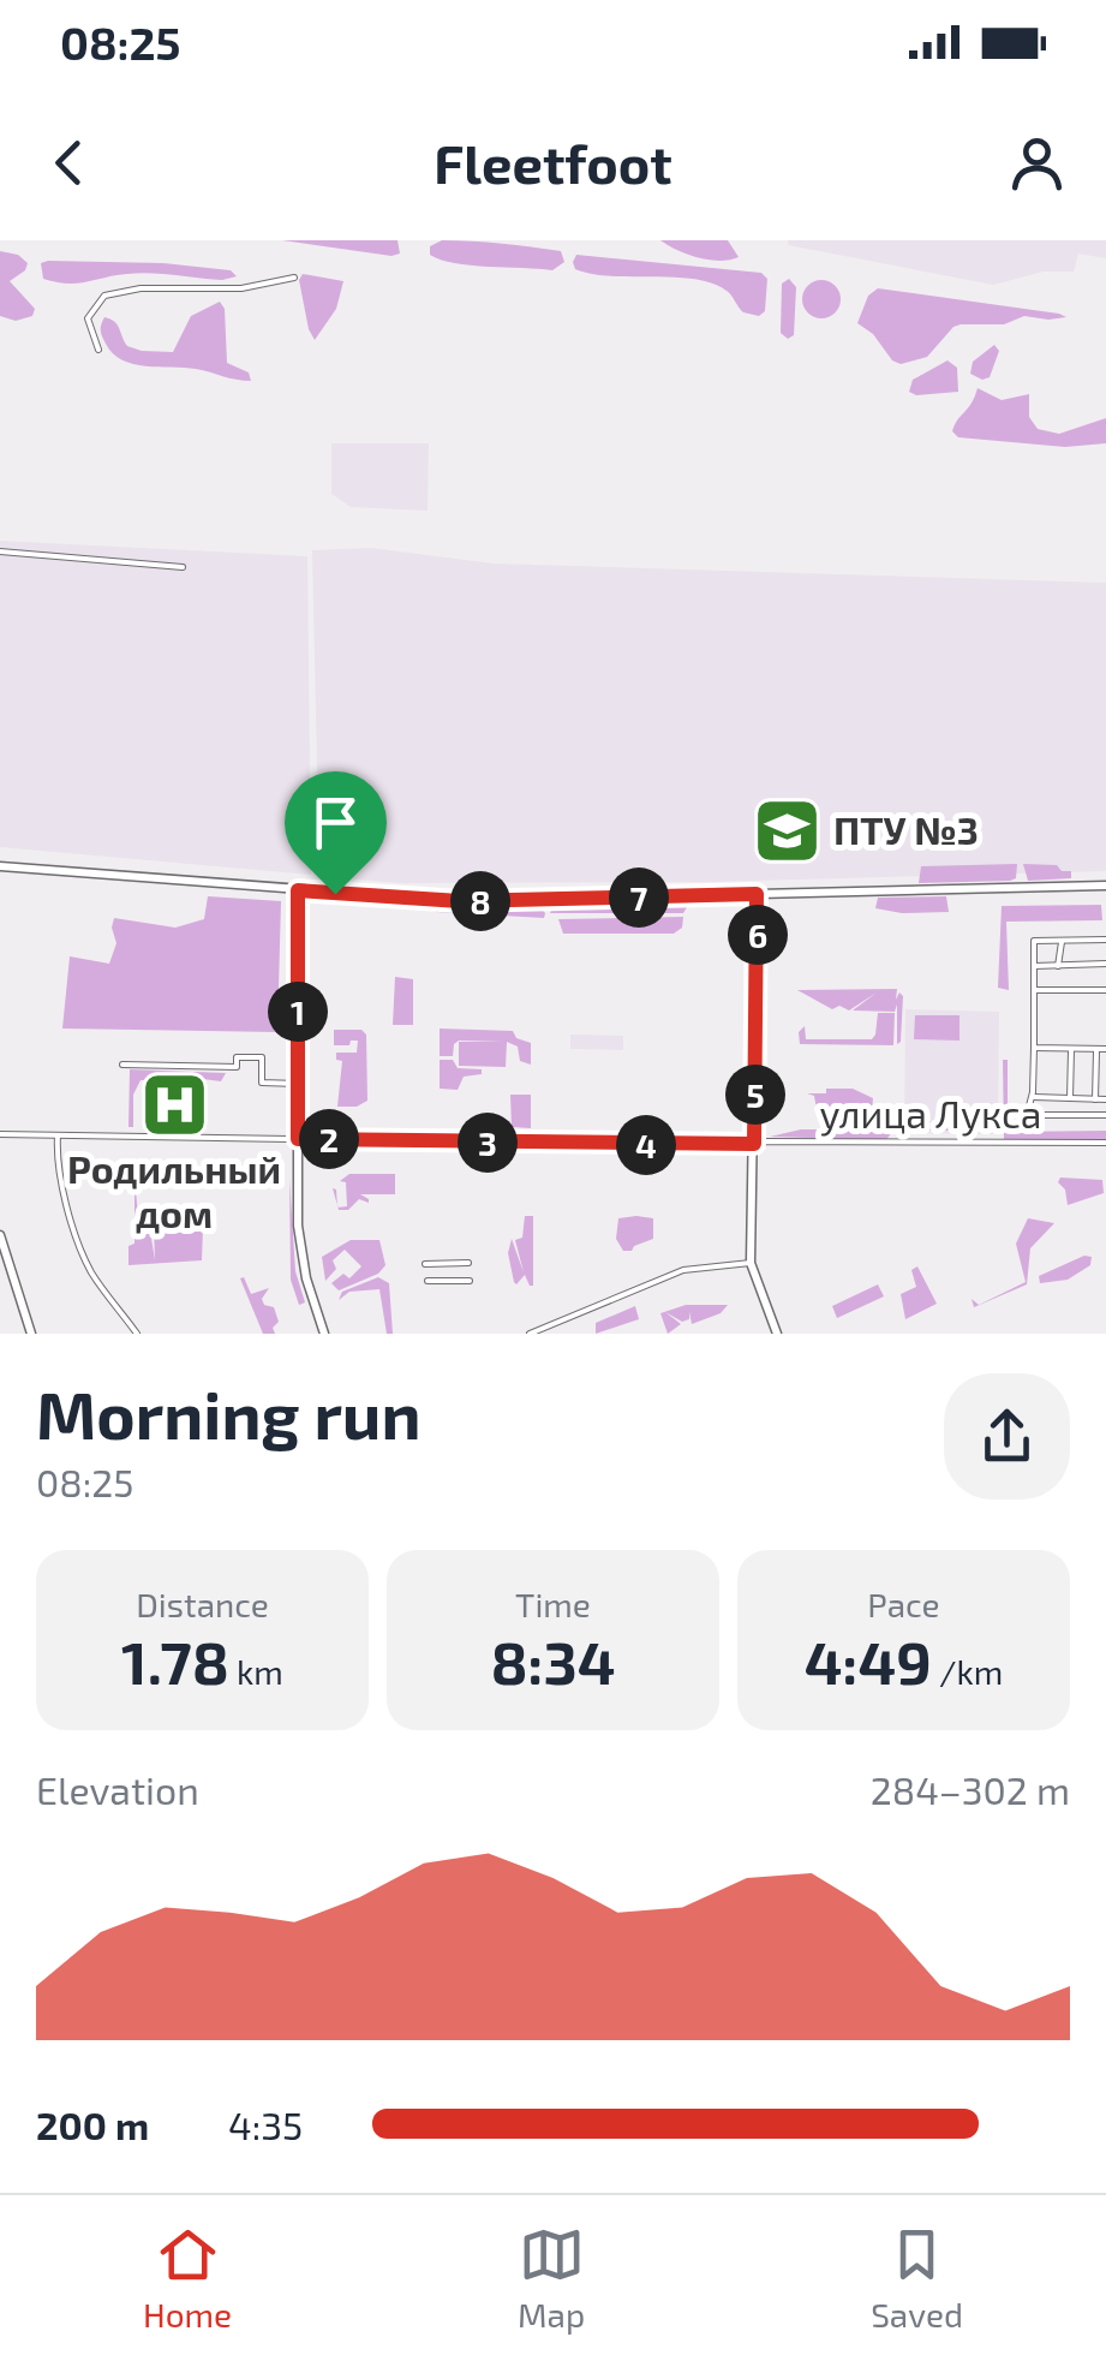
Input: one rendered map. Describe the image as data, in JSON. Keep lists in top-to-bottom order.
{
  "streets": {
    "street": ["улица Лукса"]
  },
  "places": {
    "school or university": ["ПТУ №3"],
    "hospital": ["Родильный дом"]
  },
  "page": {
    "status": "08:25",
    "header": "Fleetfoot",
    "pins": [
      "7",
      "8",
      "6",
      "1",
      "5",
      "2",
      "3",
      "4"
    ],
    "heading": ["Morning run", "08:25"],
    "stats": [
      ["Distance", "1.78 km"],
      ["Time", "8:34"],
      ["Pace", "4:49 /km"]
    ],
    "chart": ["Elevation", "284–302 m"],
    "list": [
      {
        "name": "200 m",
        "note": "4:35"
      }
    ],
    "tabs": ["Home", "Map", "Saved"]
  }
}
